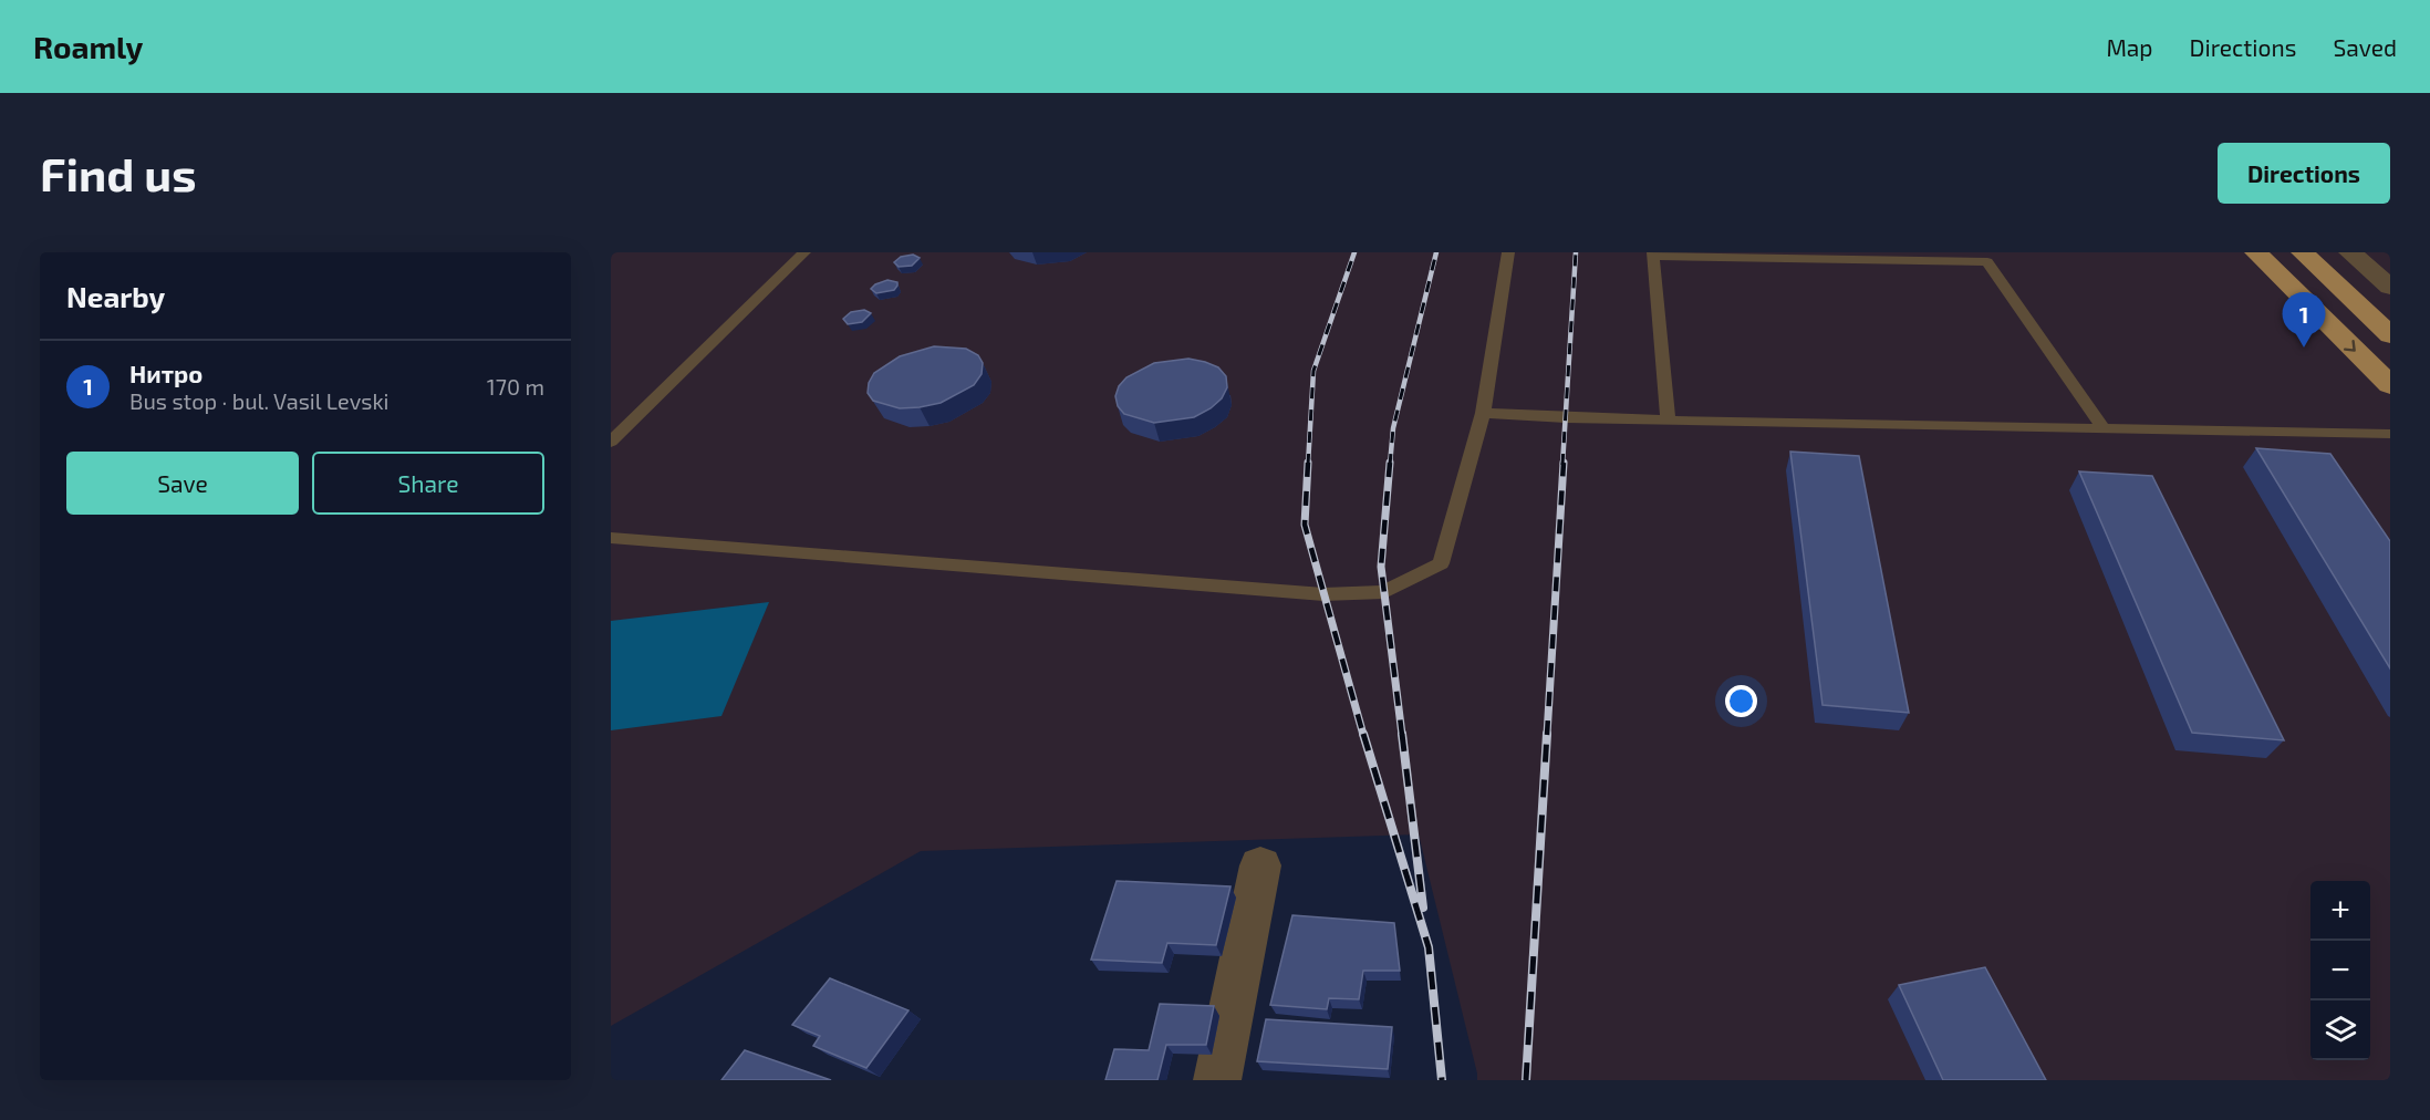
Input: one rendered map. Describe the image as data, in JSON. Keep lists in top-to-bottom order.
{
  "page": {
    "header": "Roamly",
    "nav": ["Map", "Directions", "Saved"],
    "buttons": [
      "Directions",
      ["Save", "Share"]
    ],
    "title": "Find us",
    "heading": "Nearby",
    "pins": "1",
    "list": [
      {
        "mark": "1",
        "name": "Нитро",
        "note": "Bus stop · bul. Vasil Levski",
        "value": "170 m"
      }
    ],
    "map_buttons": ["+", "−"]
  }
}
